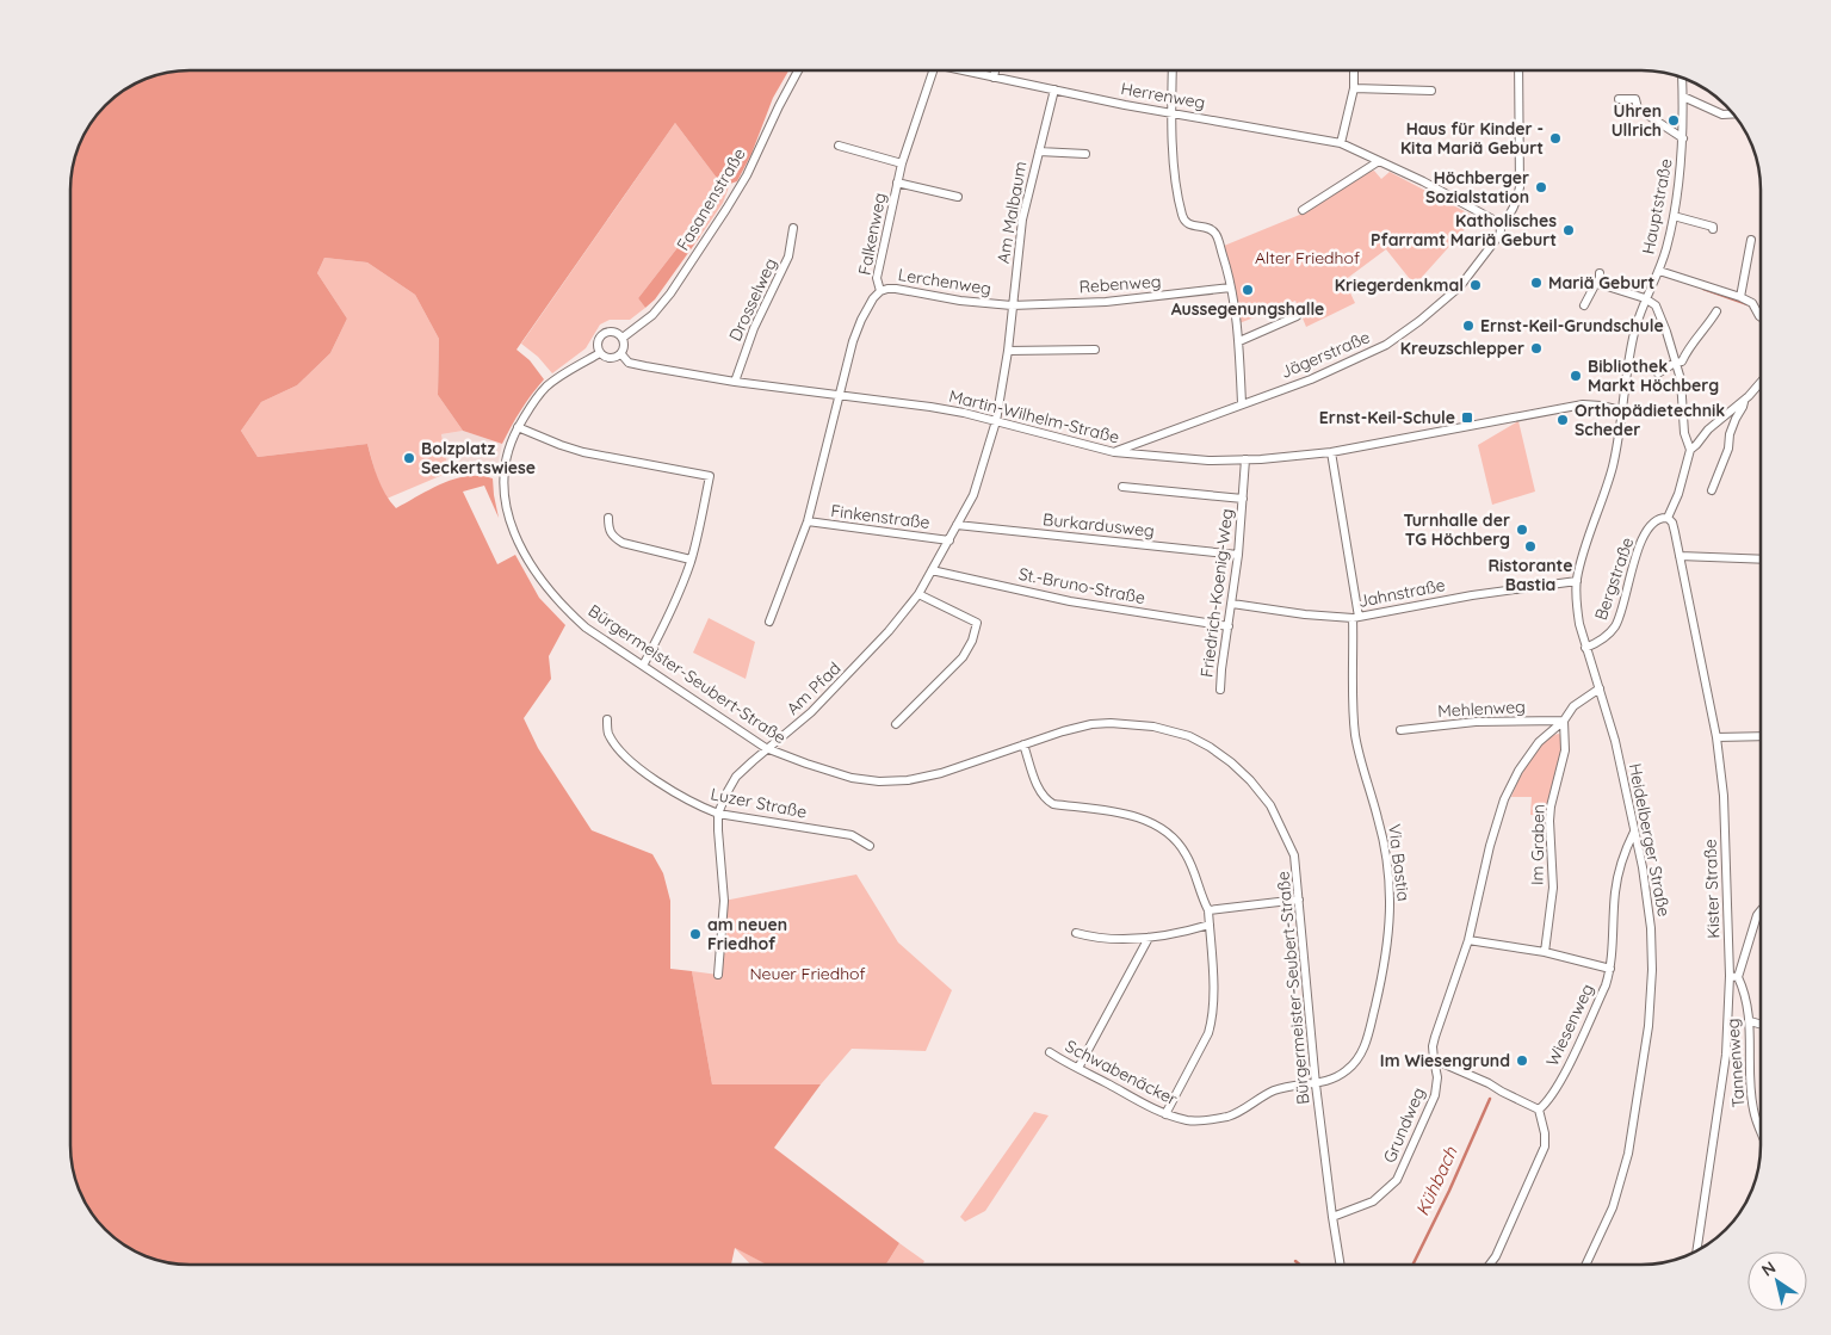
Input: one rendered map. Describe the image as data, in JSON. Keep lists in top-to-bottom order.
{
  "streets": {
    "street": [
      "Herrenweg",
      "Fasanenstraße",
      "Hauptstraße",
      "Am Malbaum",
      "Falkenweg",
      "Lerchenweg",
      "Rebenweg",
      "Drosselweg",
      "Jägerstraße",
      "Martin-Wilhelm-Straße",
      "Finkenstraße",
      "Burkardusweg",
      "Bergstraße",
      "St.-Bruno-Straße",
      "Friedrich-Koenig-Weg",
      "Jahnstraße",
      "Bürgermeister-Seubert-Straße",
      "Am Pfad",
      "Mehlenweg",
      "Luzer Straße",
      "Heidelberger Straße",
      "Im Graben",
      "Via Bastia",
      "Kister Straße",
      "Wiesenweg",
      "Tannenweg",
      "Schwabenäcker",
      "Grundweg"
    ]
  },
  "crossings": [
    ["Herrenweg", "Am Malbaum"],
    ["Herrenweg", "Jägerstraße"],
    ["Fasanenstraße", "Martin-Wilhelm-Straße"],
    ["Fasanenstraße", "Bürgermeister-Seubert-Straße"],
    ["Hauptstraße", "Martin-Wilhelm-Straße"],
    ["Hauptstraße", "Heidelberger Straße"],
    ["Am Malbaum", "Lerchenweg"],
    ["Am Malbaum", "Rebenweg"],
    ["Am Malbaum", "Martin-Wilhelm-Straße"],
    ["Am Malbaum", "Am Pfad"],
    ["Falkenweg", "Lerchenweg"],
    ["Lerchenweg", "Rebenweg"],
    ["Lerchenweg", "Martin-Wilhelm-Straße"],
    ["Lerchenweg", "Finkenstraße"],
    ["Drosselweg", "Martin-Wilhelm-Straße"],
    ["Jägerstraße", "Martin-Wilhelm-Straße"],
    ["Martin-Wilhelm-Straße", "Finkenstraße"],
    ["Martin-Wilhelm-Straße", "Friedrich-Koenig-Weg"],
    ["Martin-Wilhelm-Straße", "Bürgermeister-Seubert-Straße"],
    ["Martin-Wilhelm-Straße", "Am Pfad"],
    ["Martin-Wilhelm-Straße", "Heidelberger Straße"],
    ["Martin-Wilhelm-Straße", "Via Bastia"],
    ["Finkenstraße", "Am Pfad"],
    ["Burkardusweg", "Friedrich-Koenig-Weg"],
    ["Burkardusweg", "Am Pfad"],
    ["Bergstraße", "Heidelberger Straße"],
    ["Bergstraße", "Kister Straße"],
    ["St.-Bruno-Straße", "Friedrich-Koenig-Weg"],
    ["St.-Bruno-Straße", "Am Pfad"],
    ["Friedrich-Koenig-Weg", "Jahnstraße"],
    ["Jahnstraße", "Heidelberger Straße"],
    ["Jahnstraße", "Via Bastia"],
    ["Bürgermeister-Seubert-Straße", "Am Pfad"],
    ["Bürgermeister-Seubert-Straße", "Via Bastia"],
    ["Bürgermeister-Seubert-Straße", "Schwabenäcker"],
    ["Bürgermeister-Seubert-Straße", "Grundweg"],
    ["Am Pfad", "Luzer Straße"],
    ["Mehlenweg", "Im Graben"],
    ["Mehlenweg", "Grundweg"],
    ["Heidelberger Straße", "Wiesenweg"],
    ["Im Graben", "Grundweg"],
    ["Via Bastia", "Schwabenäcker"],
    ["Kister Straße", "Tannenweg"]
  ],
  "water": ["Kühbach"],
  "parks": ["Alter Friedhof", "Neuer Friedhof"],
  "places": {
    "other": [
      "Uhren Ullrich",
      "Haus für Kinder - Kita Mariä Geburt",
      "Höchberger Sozialstation",
      "Katholisches Pfarramt Mariä Geburt",
      "Mariä Geburt",
      "Kriegerdenkmal",
      "Aussegenungshalle",
      "Ernst-Keil-Grundschule",
      "Kreuzschlepper",
      "Bibliothek Markt Höchberg",
      "Orthopädietechnik Scheder",
      "Bolzplatz Seckertswiese",
      "Turnhalle der TG Höchberg",
      "Ristorante Bastia",
      "am neuen Friedhof",
      "Im Wiesengrund"
    ],
    "transit": ["Ernst-Keil-Schule"]
  },
  "north": "top left"
}
